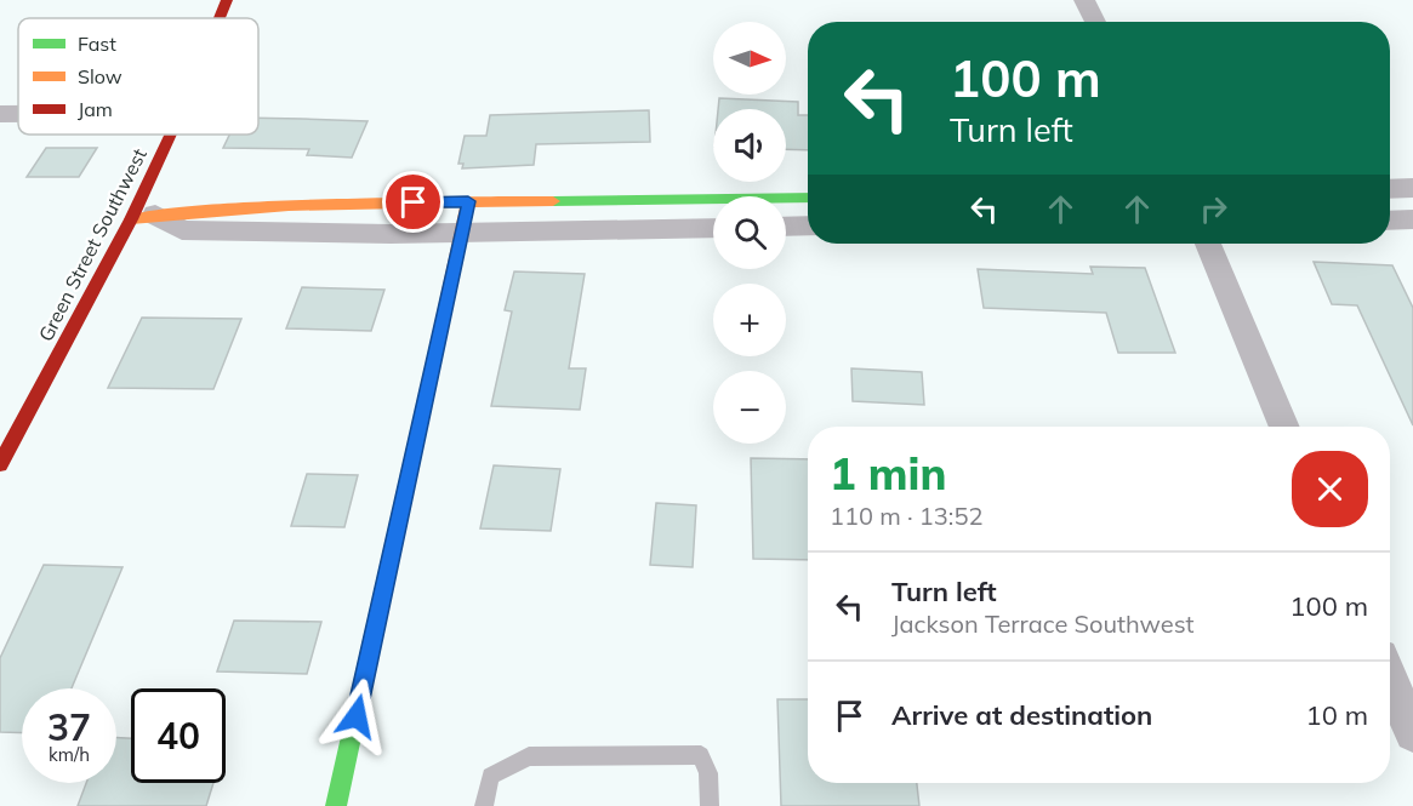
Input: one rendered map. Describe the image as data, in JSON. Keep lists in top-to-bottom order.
{
  "streets": {
    "street": ["Green Street Southwest"]
  },
  "legend": ["Fast", "Slow", "Jam"],
  "north": "right",
  "page": {
    "map_buttons": ["+", "−"],
    "turn": ["100 m", "Turn left"],
    "heading": ["1 min", "110 m · 13:52"],
    "list": [
      {
        "name": "Turn left",
        "note": "Jackson Terrace Southwest",
        "value": "100 m"
      },
      {
        "name": "Arrive at destination",
        "value": "10 m"
      }
    ],
    "speed": "37 km/h",
    "limit": "40"
  }
}
